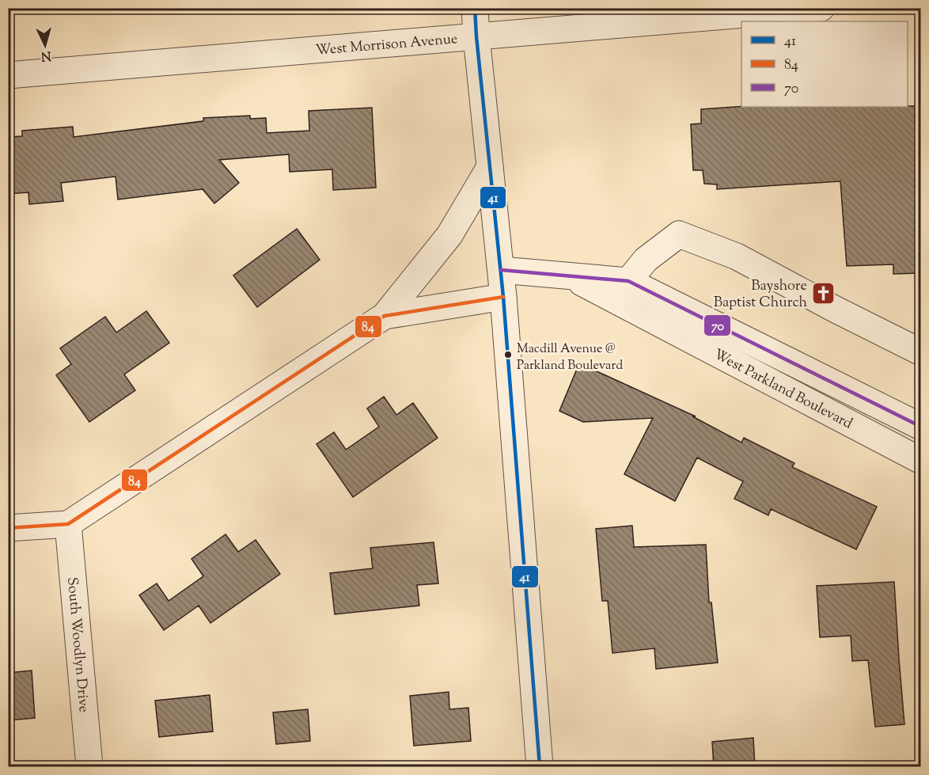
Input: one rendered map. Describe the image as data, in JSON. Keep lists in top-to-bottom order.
{
  "streets": {
    "street": ["West Morrison Avenue", "West Parkland Boulevard", "South Woodlyn Drive"]
  },
  "places": {
    "church": ["Bayshore Baptist Church"],
    "other": ["Macdill Avenue @ Parkland Boulevard"]
  },
  "lines": ["transit line 41", "transit line 70", "transit line 84"],
  "legend": ["41", "84", "70"],
  "north": "bottom"
}
